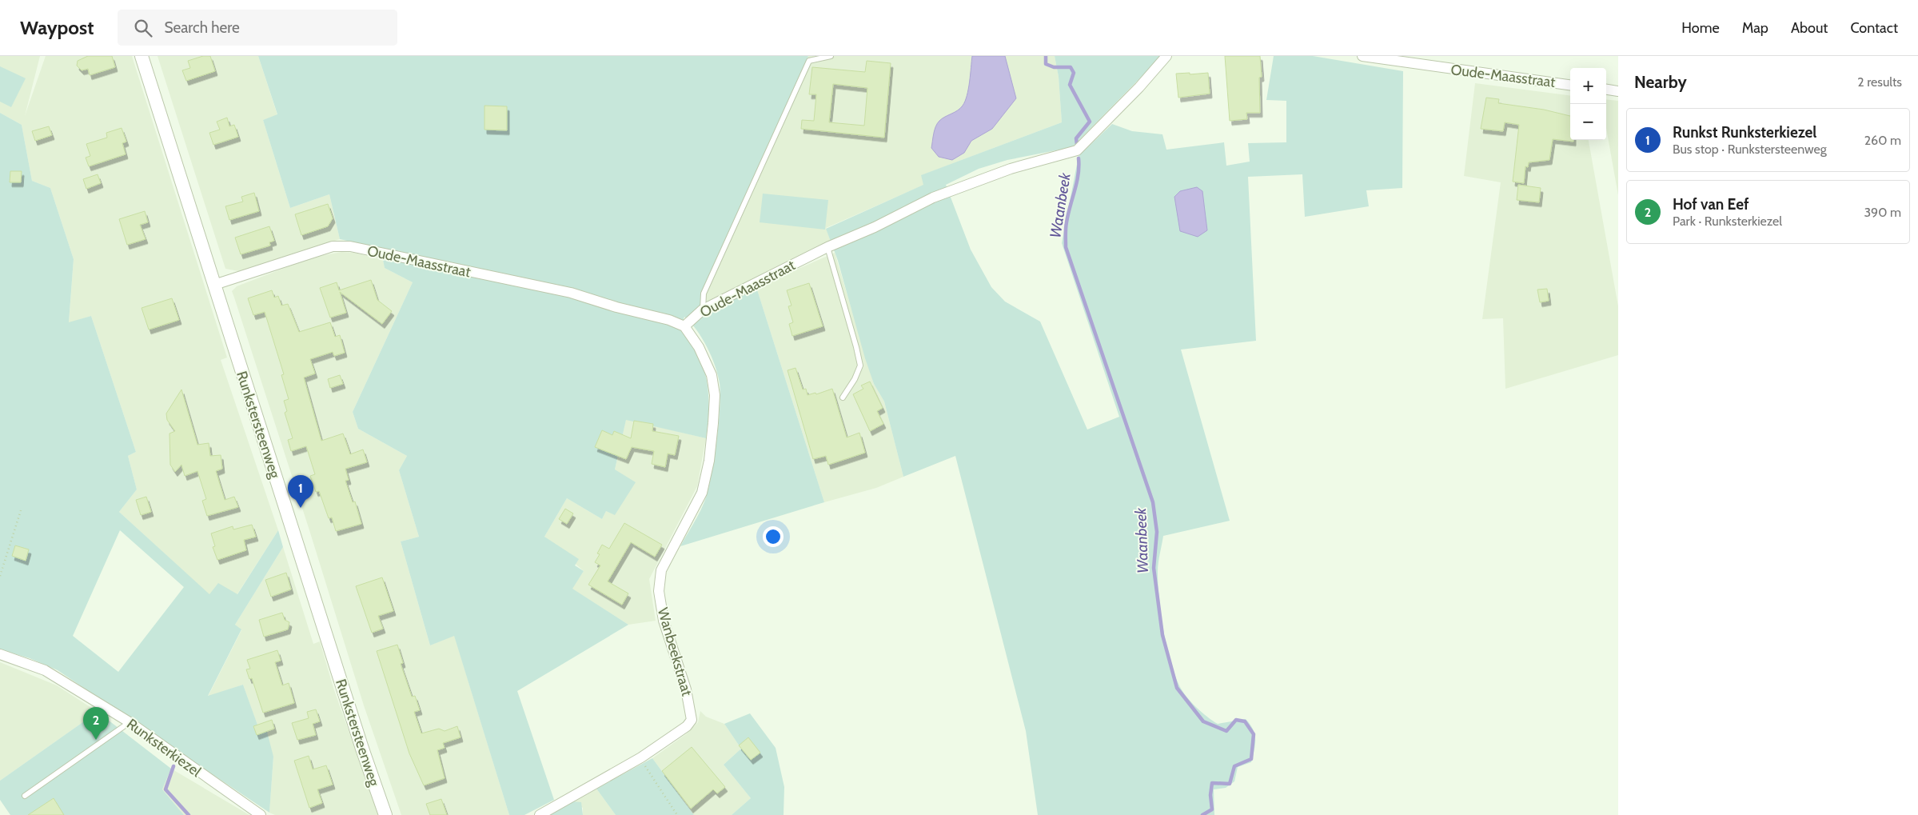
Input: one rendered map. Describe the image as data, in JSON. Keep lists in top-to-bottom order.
{
  "streets": {
    "street": [
      "Oude-Maasstraat",
      "Runkstersteenweg",
      "Wanbeekstraat",
      "Runksterkiezel"
    ]
  },
  "crossings": [
    ["Oude-Maasstraat", "Runkstersteenweg"],
    ["Oude-Maasstraat", "Wanbeekstraat"]
  ],
  "water": ["Waanbeek"],
  "page": {
    "header": "Waypost",
    "search": "Search here",
    "nav": [
      "Home",
      "Map",
      "About",
      "Contact"
    ],
    "heading": ["Nearby", "2 results"],
    "map_buttons": ["+", "−"],
    "list": [
      {
        "mark": "1",
        "name": "Runkst Runksterkiezel",
        "note": "Bus stop · Runkstersteenweg",
        "value": "260 m"
      },
      {
        "mark": "2",
        "name": "Hof van Eef",
        "note": "Park · Runksterkiezel",
        "value": "390 m"
      }
    ],
    "pins": ["1", "2"]
  }
}
